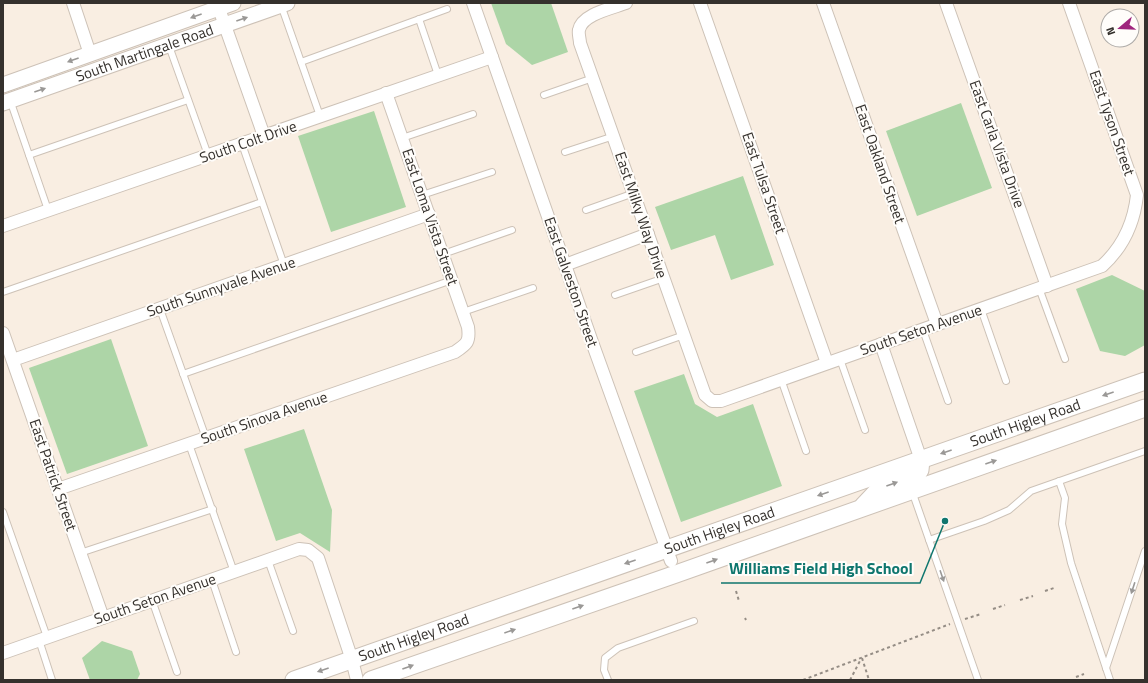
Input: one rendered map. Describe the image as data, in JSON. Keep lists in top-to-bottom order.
{
  "streets": {
    "main road": ["South Higley Road"],
    "street": [
      "South Martingale Road",
      "East Tyson Street",
      "South Colt Drive",
      "East Carla Vista Drive",
      "East Oakland Street",
      "East Tulsa Street",
      "East Milky Way Drive",
      "East Loma Vista Street",
      "East Galveston Street",
      "South Sunnyvale Avenue",
      "South Seton Avenue",
      "South Sinova Avenue",
      "East Patrick Street"
    ]
  },
  "crossings": [
    ["East Tyson Street", "South Seton Avenue"],
    ["South Colt Drive", "East Loma Vista Street"],
    ["South Colt Drive", "East Galveston Street"],
    ["East Carla Vista Drive", "South Seton Avenue"],
    ["East Oakland Street", "South Seton Avenue"],
    ["East Tulsa Street", "South Seton Avenue"],
    ["East Milky Way Drive", "South Seton Avenue"],
    ["East Loma Vista Street", "South Sunnyvale Avenue"],
    ["East Loma Vista Street", "South Sinova Avenue"],
    ["East Galveston Street", "South Higley Road"],
    ["South Sunnyvale Avenue", "East Patrick Street"],
    ["South Seton Avenue", "South Higley Road"],
    ["South Seton Avenue", "East Patrick Street"],
    ["South Sinova Avenue", "East Patrick Street"]
  ],
  "places": ["Williams Field High School"],
  "north": "left"
}
